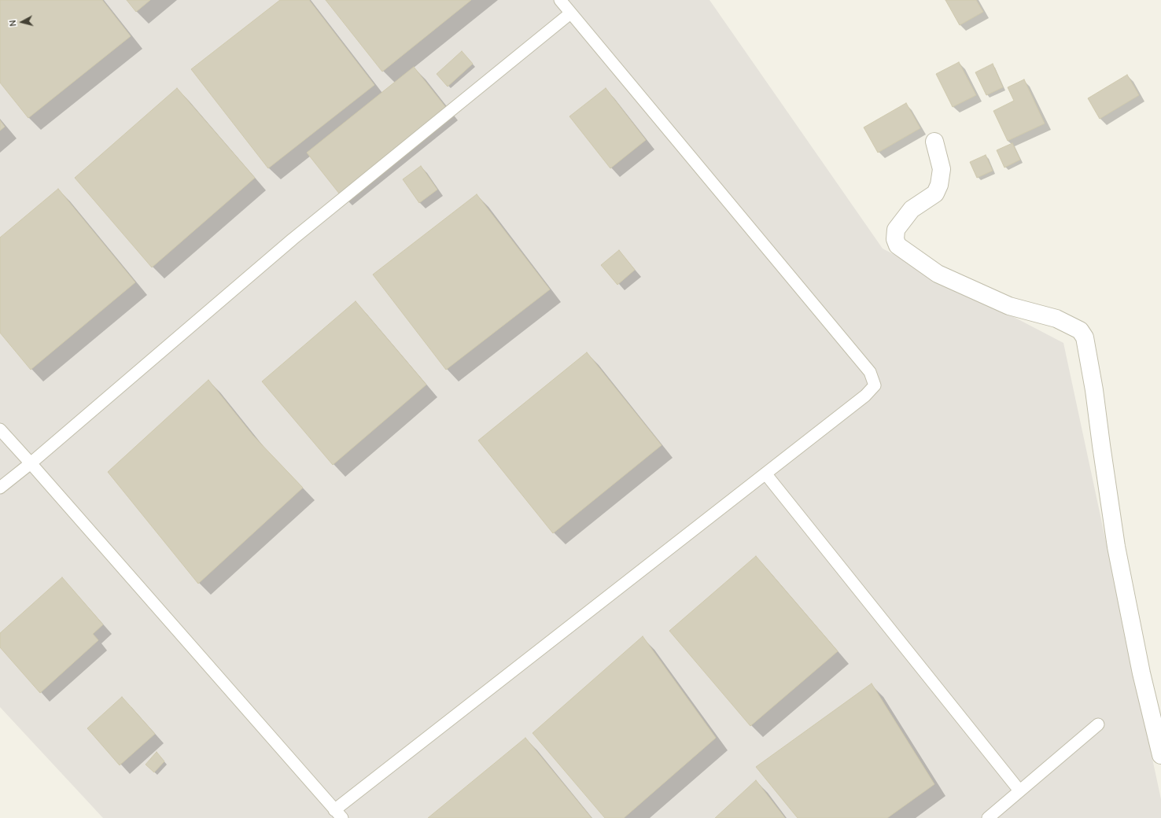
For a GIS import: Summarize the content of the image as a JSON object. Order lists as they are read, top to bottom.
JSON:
{
  "north": "left"
}
